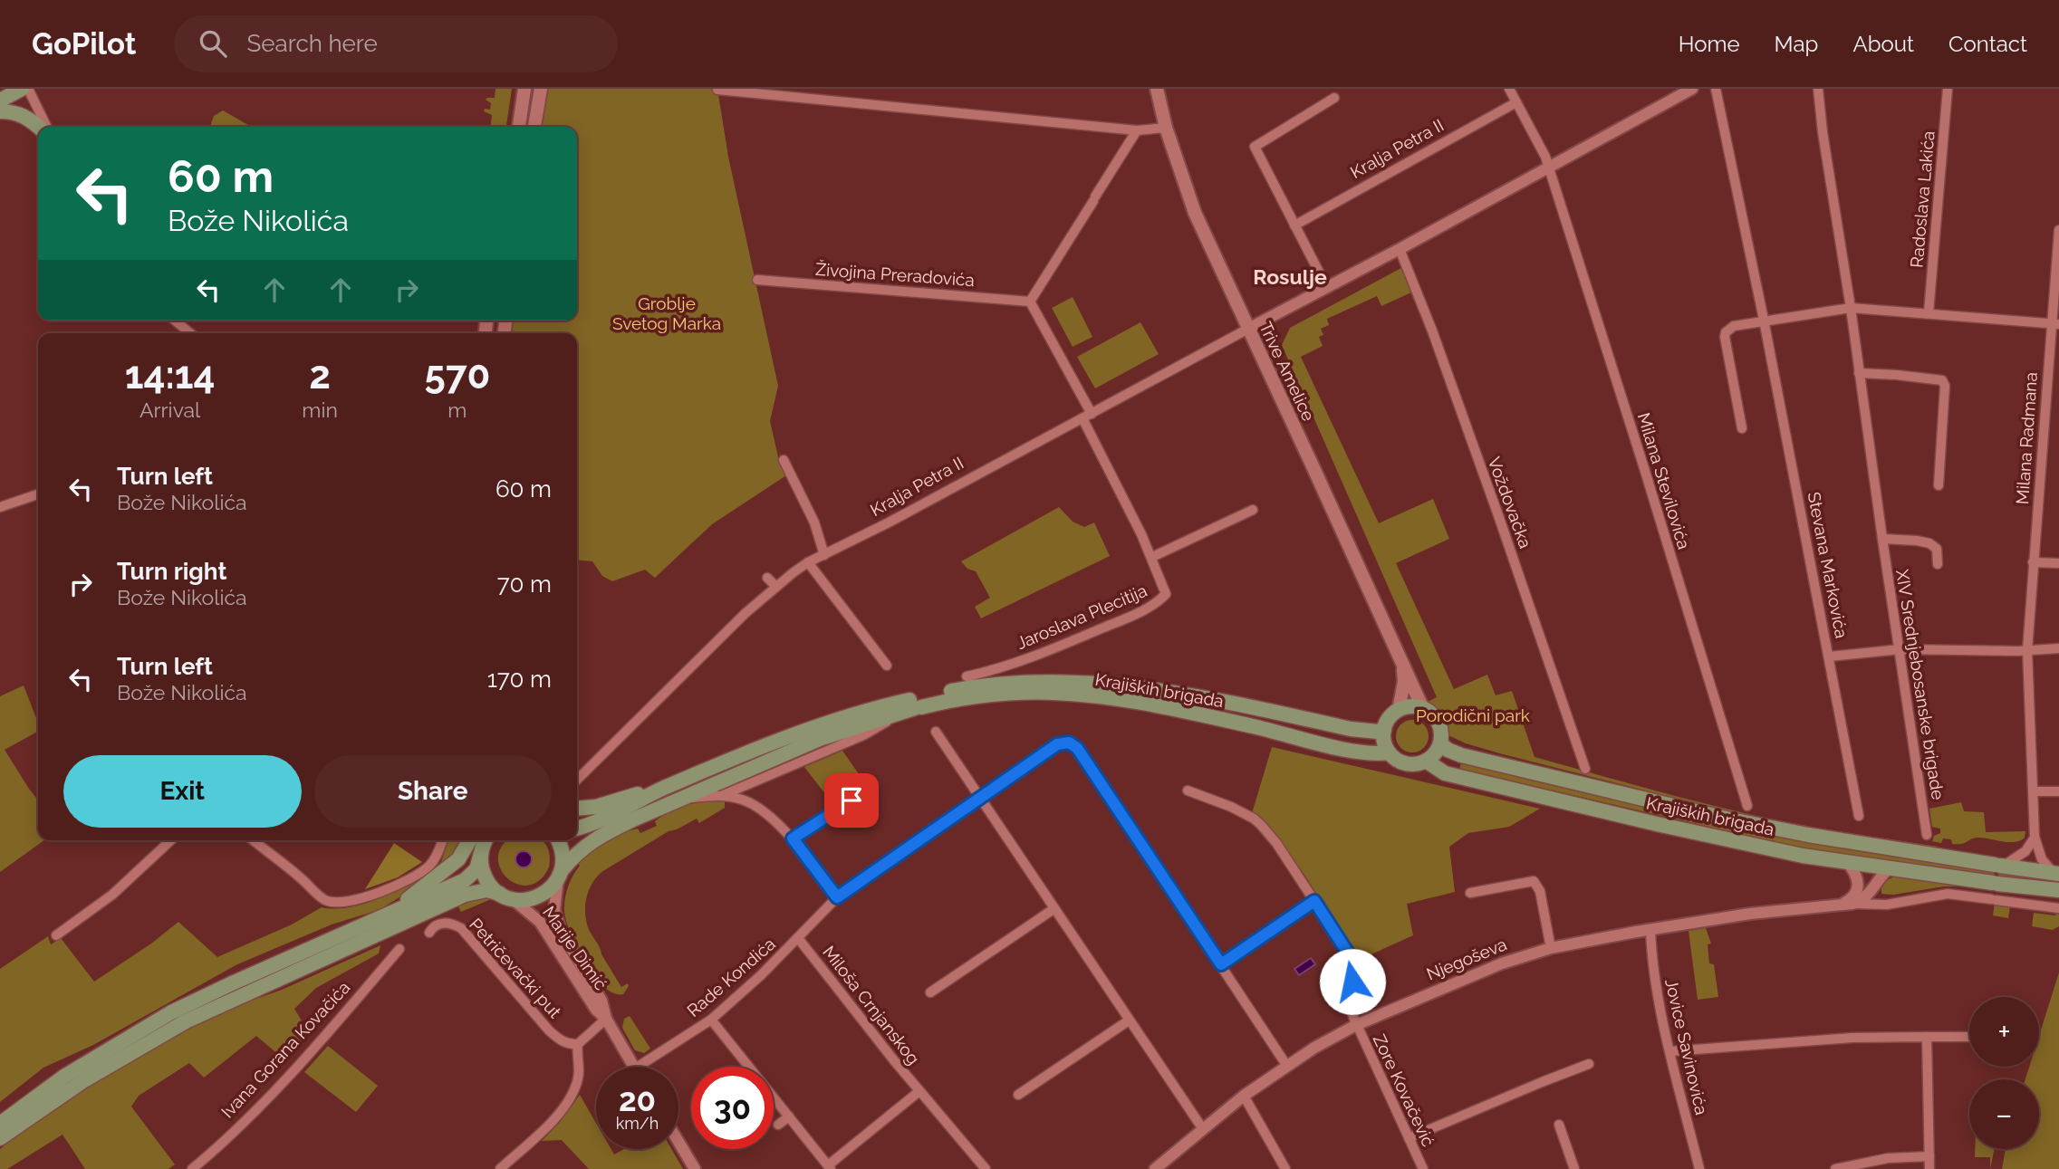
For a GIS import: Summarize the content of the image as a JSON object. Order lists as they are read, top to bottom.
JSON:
{
  "streets": {
    "main road": ["Trive Amelice", "Krajiških brigada"],
    "street": [
      "Kralja Petra II",
      "Radoslava Lakića",
      "Živojina Preradovića",
      "Milana Radmana",
      "Milana Stevilovića",
      "Voždovačka",
      "Stevana Markovića",
      "Jaroslava Plecitija",
      "XIV Srednjebosanske brigade",
      "Marije Dimić",
      "Njegoševa",
      "Petričevački put",
      "Rade Kondića",
      "Miloša Crnjanskog",
      "Jovice Savinovića",
      "Ivana Gorana Kovačića",
      "Zore Kovačević"
    ]
  },
  "crossings": [
    ["Kralja Petra II", "Trive Amelice"],
    ["Kralja Petra II", "Milana Stevilovića"],
    ["Kralja Petra II", "Voždovačka"],
    ["Kralja Petra II", "Jaroslava Plecitija"],
    ["Trive Amelice", "Krajiških brigada"],
    ["Milana Radmana", "Krajiških brigada"],
    ["Krajiških brigada", "Marije Dimić"],
    ["Njegoševa", "Jovice Savinovića"],
    ["Njegoševa", "Zore Kovačević"],
    ["Rade Kondića", "Miloša Crnjanskog"]
  ],
  "districts": ["Rosulje"],
  "parks": ["Groblje Svetog Marka", "Porodični park"],
  "page": {
    "header": "GoPilot",
    "search": "Search here",
    "nav": [
      "Home",
      "Map",
      "About",
      "Contact"
    ],
    "turn": ["60 m", "Bože Nikolića"],
    "eta": [
      "14:14",
      "Arrival",
      "2",
      "min",
      "570",
      "m"
    ],
    "list": [
      {
        "name": "Turn left",
        "note": "Bože Nikolića",
        "value": "60 m"
      },
      {
        "name": "Turn right",
        "note": "Bože Nikolića",
        "value": "70 m"
      },
      {
        "name": "Turn left",
        "note": "Bože Nikolića",
        "value": "170 m"
      }
    ],
    "buttons": ["Exit", "Share"],
    "map_buttons": ["+", "−"],
    "speed": "20 km/h",
    "limit": "30"
  }
}
